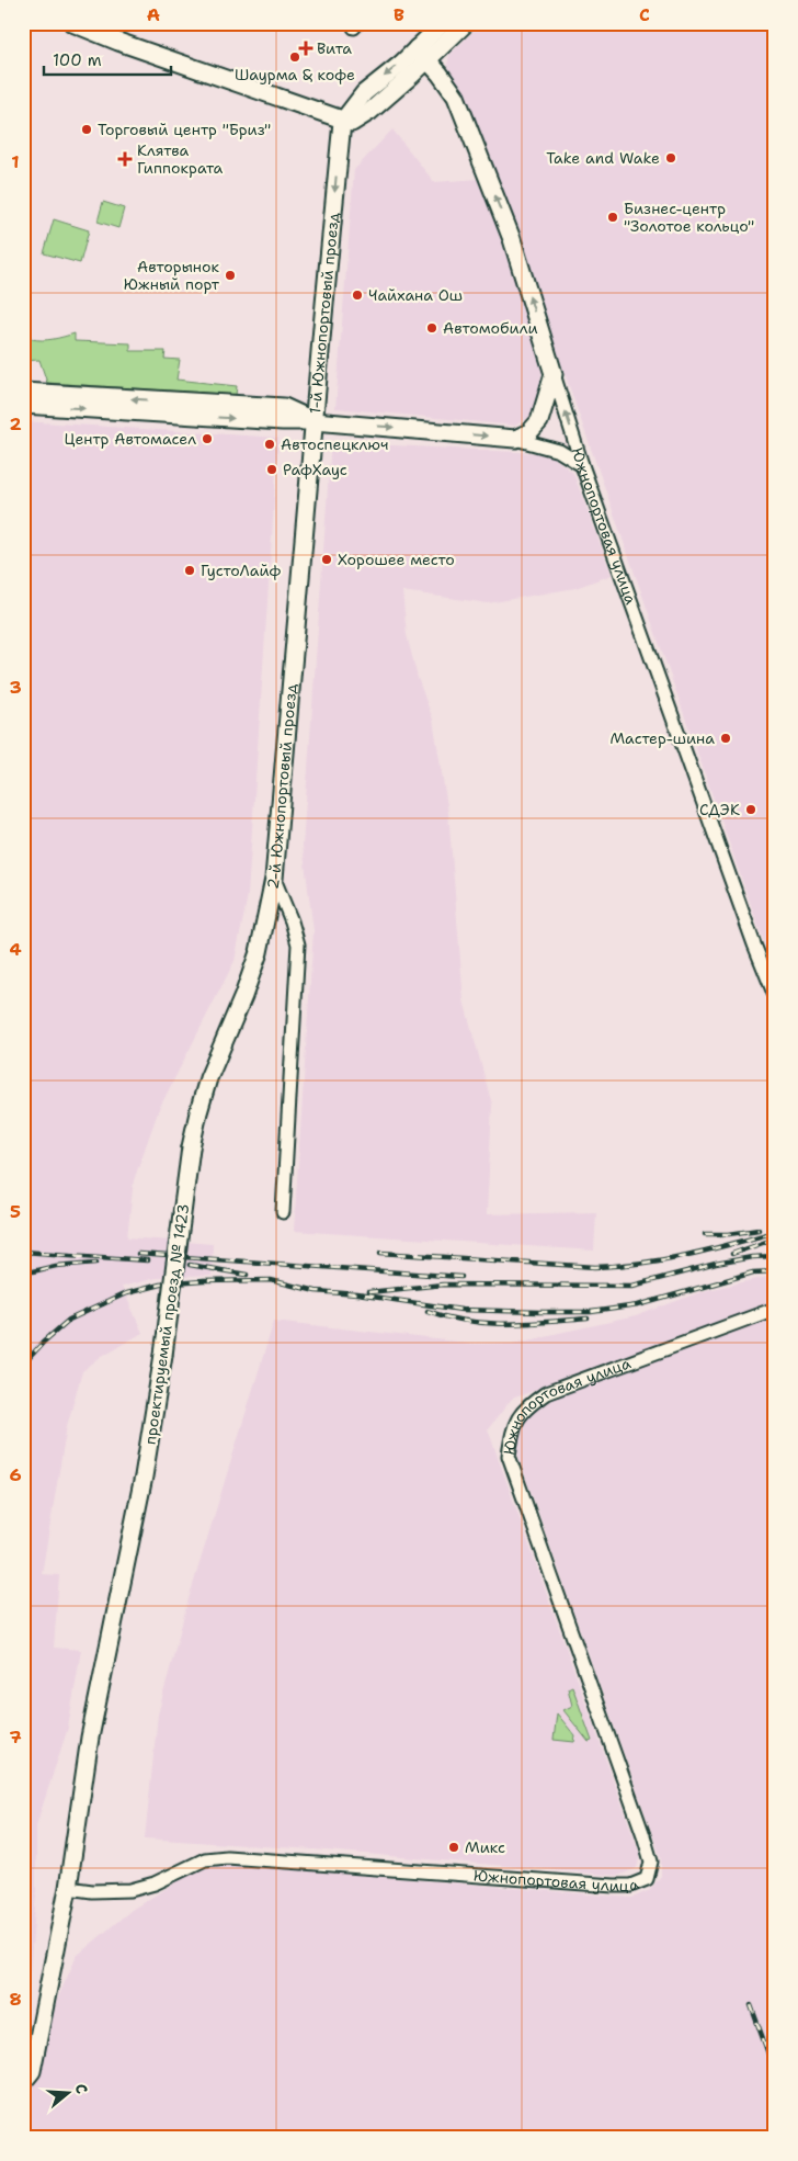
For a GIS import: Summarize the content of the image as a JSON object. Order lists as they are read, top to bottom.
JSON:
{
  "streets": {
    "main road": [
      "1-й Южнопортовый проезд",
      "Южнопортовая улица",
      "2-й Южнопортовый проезд",
      "проектируемый проезд № 1423"
    ]
  },
  "crossings": [
    ["1-й Южнопортовый проезд", "2-й Южнопортовый проезд"],
    ["Южнопортовая улица", "проектируемый проезд № 1423"],
    ["2-й Южнопортовый проезд", "проектируемый проезд № 1423"]
  ],
  "places": {
    "health": ["Вита", "Клятва Гиппократа"],
    "other": [
      "Шаурма & кофе",
      "Торговый центр \"Бриз\"",
      "Take and Wake",
      "Бизнес-центр \"Золотое кольцо\"",
      "Авторынок Южный порт",
      "Чайхана Ош",
      "Автомобили",
      "Центр Автомасел",
      "Автоспецключ",
      "РафХаус",
      "Хорошее место",
      "ГустоЛайф",
      "Мастер-шина",
      "СДЭК",
      "Микс"
    ]
  },
  "scale_bar": "100 m",
  "north": "right",
  "grid": {
    "columns": ["A", "B", "C"],
    "rows": [
      "1",
      "2",
      "3",
      "4",
      "5",
      "6",
      "7",
      "8"
    ]
  }
}
